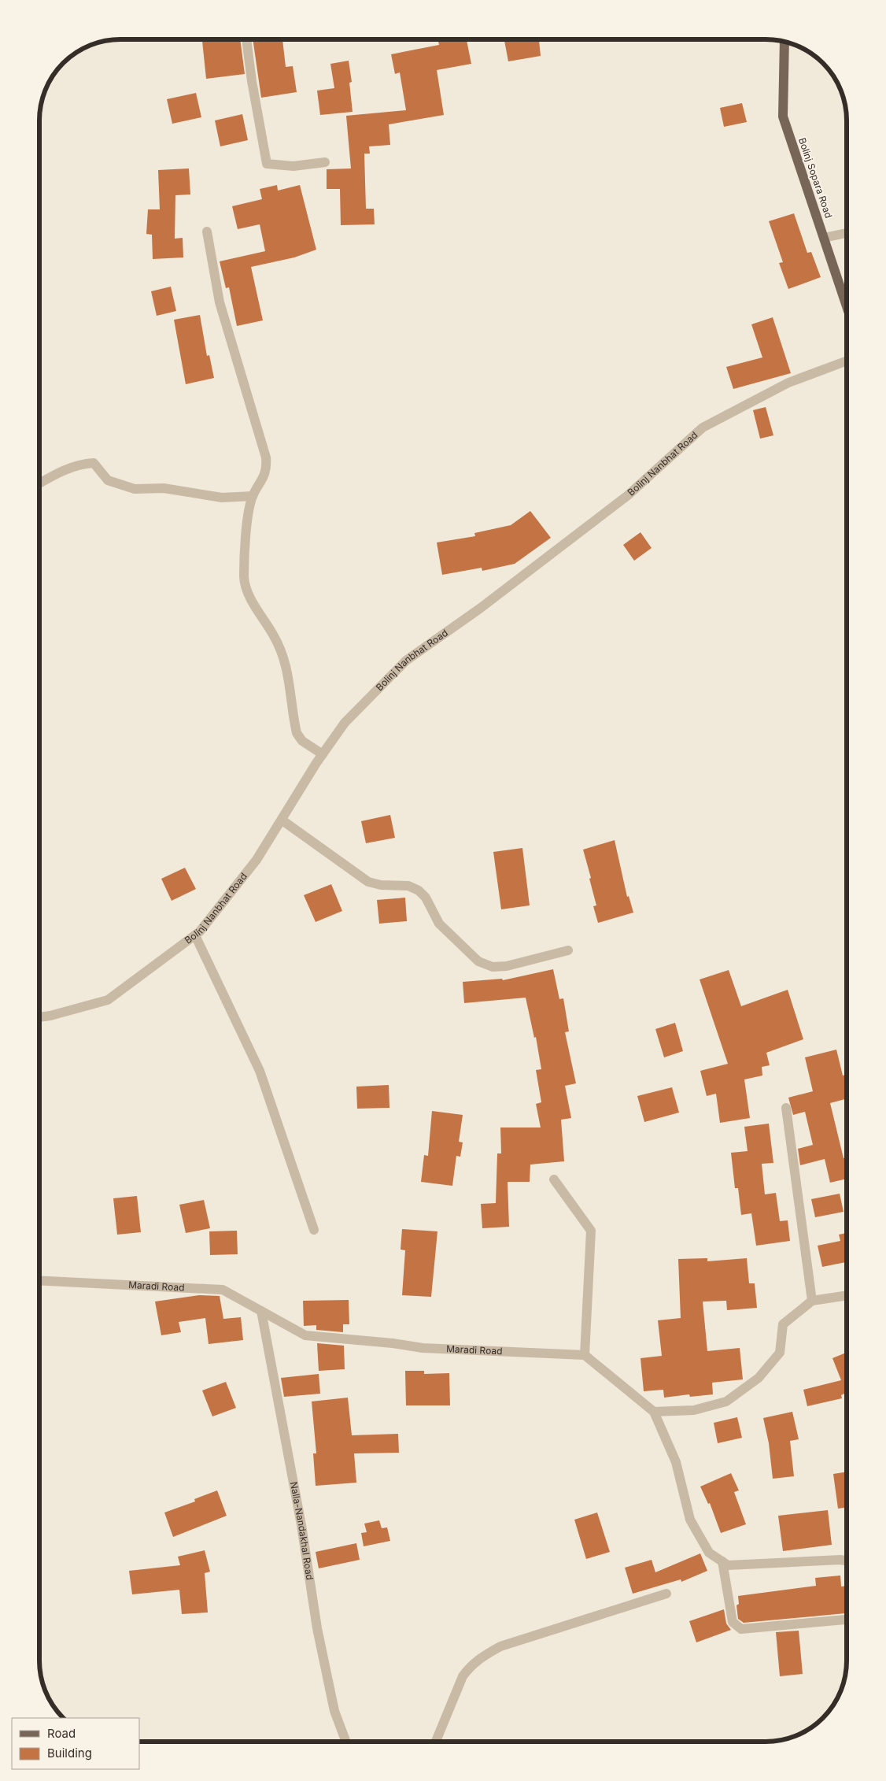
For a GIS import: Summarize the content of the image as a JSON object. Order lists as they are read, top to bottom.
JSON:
{
  "streets": {
    "main road": ["Bolinj Sopara Road"],
    "street": ["Bolinj Nanbhat Road", "Maradi Road", "Nalla-Nandakhal Road"]
  },
  "crossings": [
    ["Maradi Road", "Nalla-Nandakhal Road"]
  ],
  "legend": ["Road", "Building"]
}
